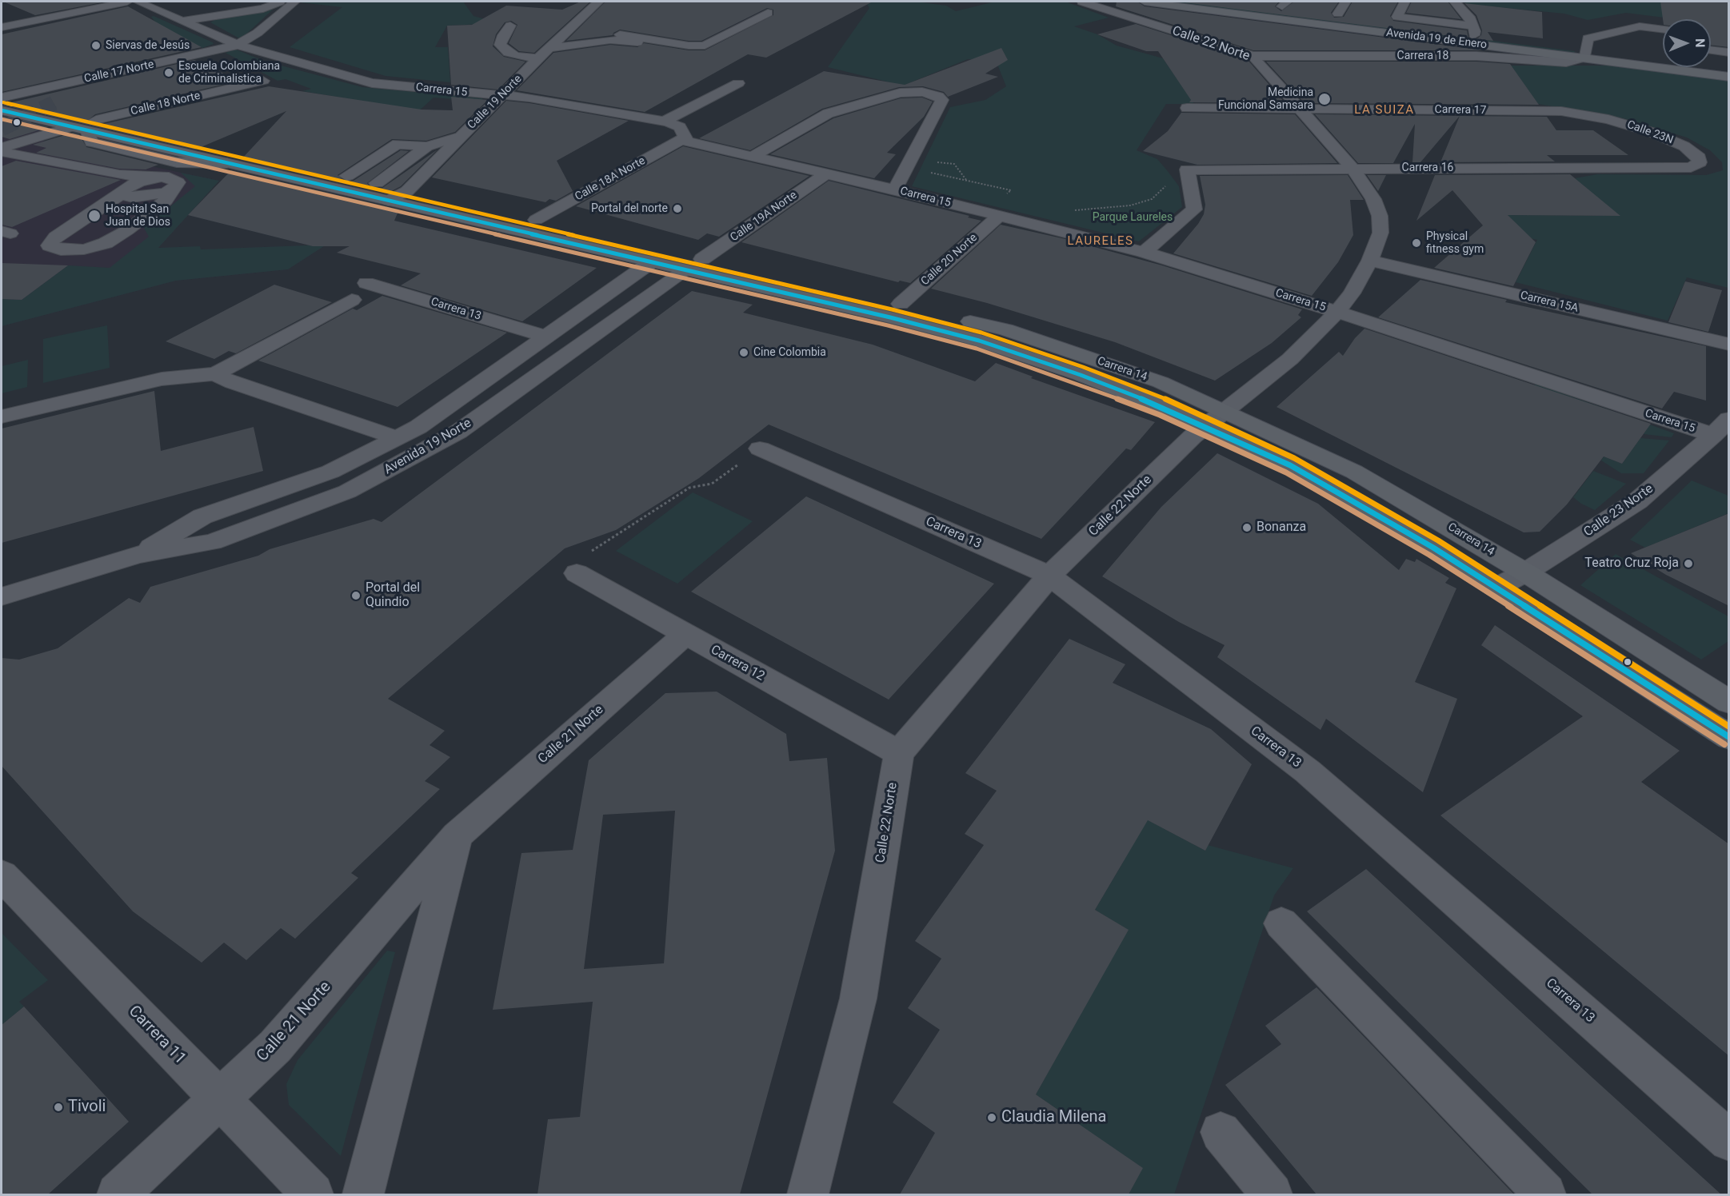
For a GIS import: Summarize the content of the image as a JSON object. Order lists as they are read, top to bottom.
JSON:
{
  "streets": {
    "main road": ["Avenida 19 de Enero", "Carrera 14"],
    "street": [
      "Calle 22 Norte",
      "Carrera 18",
      "Calle 17 Norte",
      "Carrera 15",
      "Calle 19 Norte",
      "Calle 18 Norte",
      "Carrera 17",
      "Calle 23N",
      "Carrera 16",
      "Calle 18A Norte",
      "Calle 19A Norte",
      "Calle 20 Norte",
      "Carrera 15A",
      "Carrera 13",
      "Avenida 19 Norte",
      "Calle 23 Norte",
      "Carrera 12",
      "Calle 21 Norte",
      "Carrera 11"
    ]
  },
  "crossings": [
    ["Avenida 19 de Enero", "Carrera 18"],
    ["Calle 22 Norte", "Carrera 18"],
    ["Calle 22 Norte", "Carrera 15"],
    ["Calle 22 Norte", "Carrera 17"],
    ["Calle 22 Norte", "Carrera 16"],
    ["Calle 22 Norte", "Carrera 15A"],
    ["Calle 22 Norte", "Carrera 13"],
    ["Calle 22 Norte", "Carrera 14"],
    ["Calle 22 Norte", "Carrera 12"],
    ["Calle 17 Norte", "Carrera 15"],
    ["Calle 17 Norte", "Carrera 14"],
    ["Carrera 15", "Calle 19 Norte"],
    ["Carrera 15", "Calle 18A Norte"],
    ["Carrera 15", "Calle 19A Norte"],
    ["Carrera 15", "Calle 20 Norte"],
    ["Carrera 15", "Calle 23 Norte"],
    ["Calle 19 Norte", "Carrera 14"],
    ["Calle 18 Norte", "Carrera 14"],
    ["Carrera 17", "Calle 23N"],
    ["Calle 23N", "Carrera 16"],
    ["Calle 18A Norte", "Carrera 14"],
    ["Calle 19A Norte", "Carrera 14"],
    ["Calle 19A Norte", "Avenida 19 Norte"],
    ["Calle 20 Norte", "Carrera 14"],
    ["Carrera 13", "Avenida 19 Norte"],
    ["Carrera 14", "Avenida 19 Norte"],
    ["Carrera 14", "Calle 23 Norte"],
    ["Carrera 12", "Calle 21 Norte"],
    ["Calle 21 Norte", "Carrera 11"]
  ],
  "districts": ["LA SUIZA", "LAURELES"],
  "parks": ["Parque Laureles"],
  "places": [
    "Siervas de Jesús",
    "Escuela Colombiana de Criminalistica",
    "Medicina Funcional Samsara",
    "Portal del norte",
    "Hospital San Juan de Dios",
    "Physical fitness gym",
    "Cine Colombia",
    "Bonanza",
    "Teatro Cruz Roja",
    "Portal del Quindio",
    "Tivoli",
    "Claudia Milena"
  ],
  "north": "right"
}
